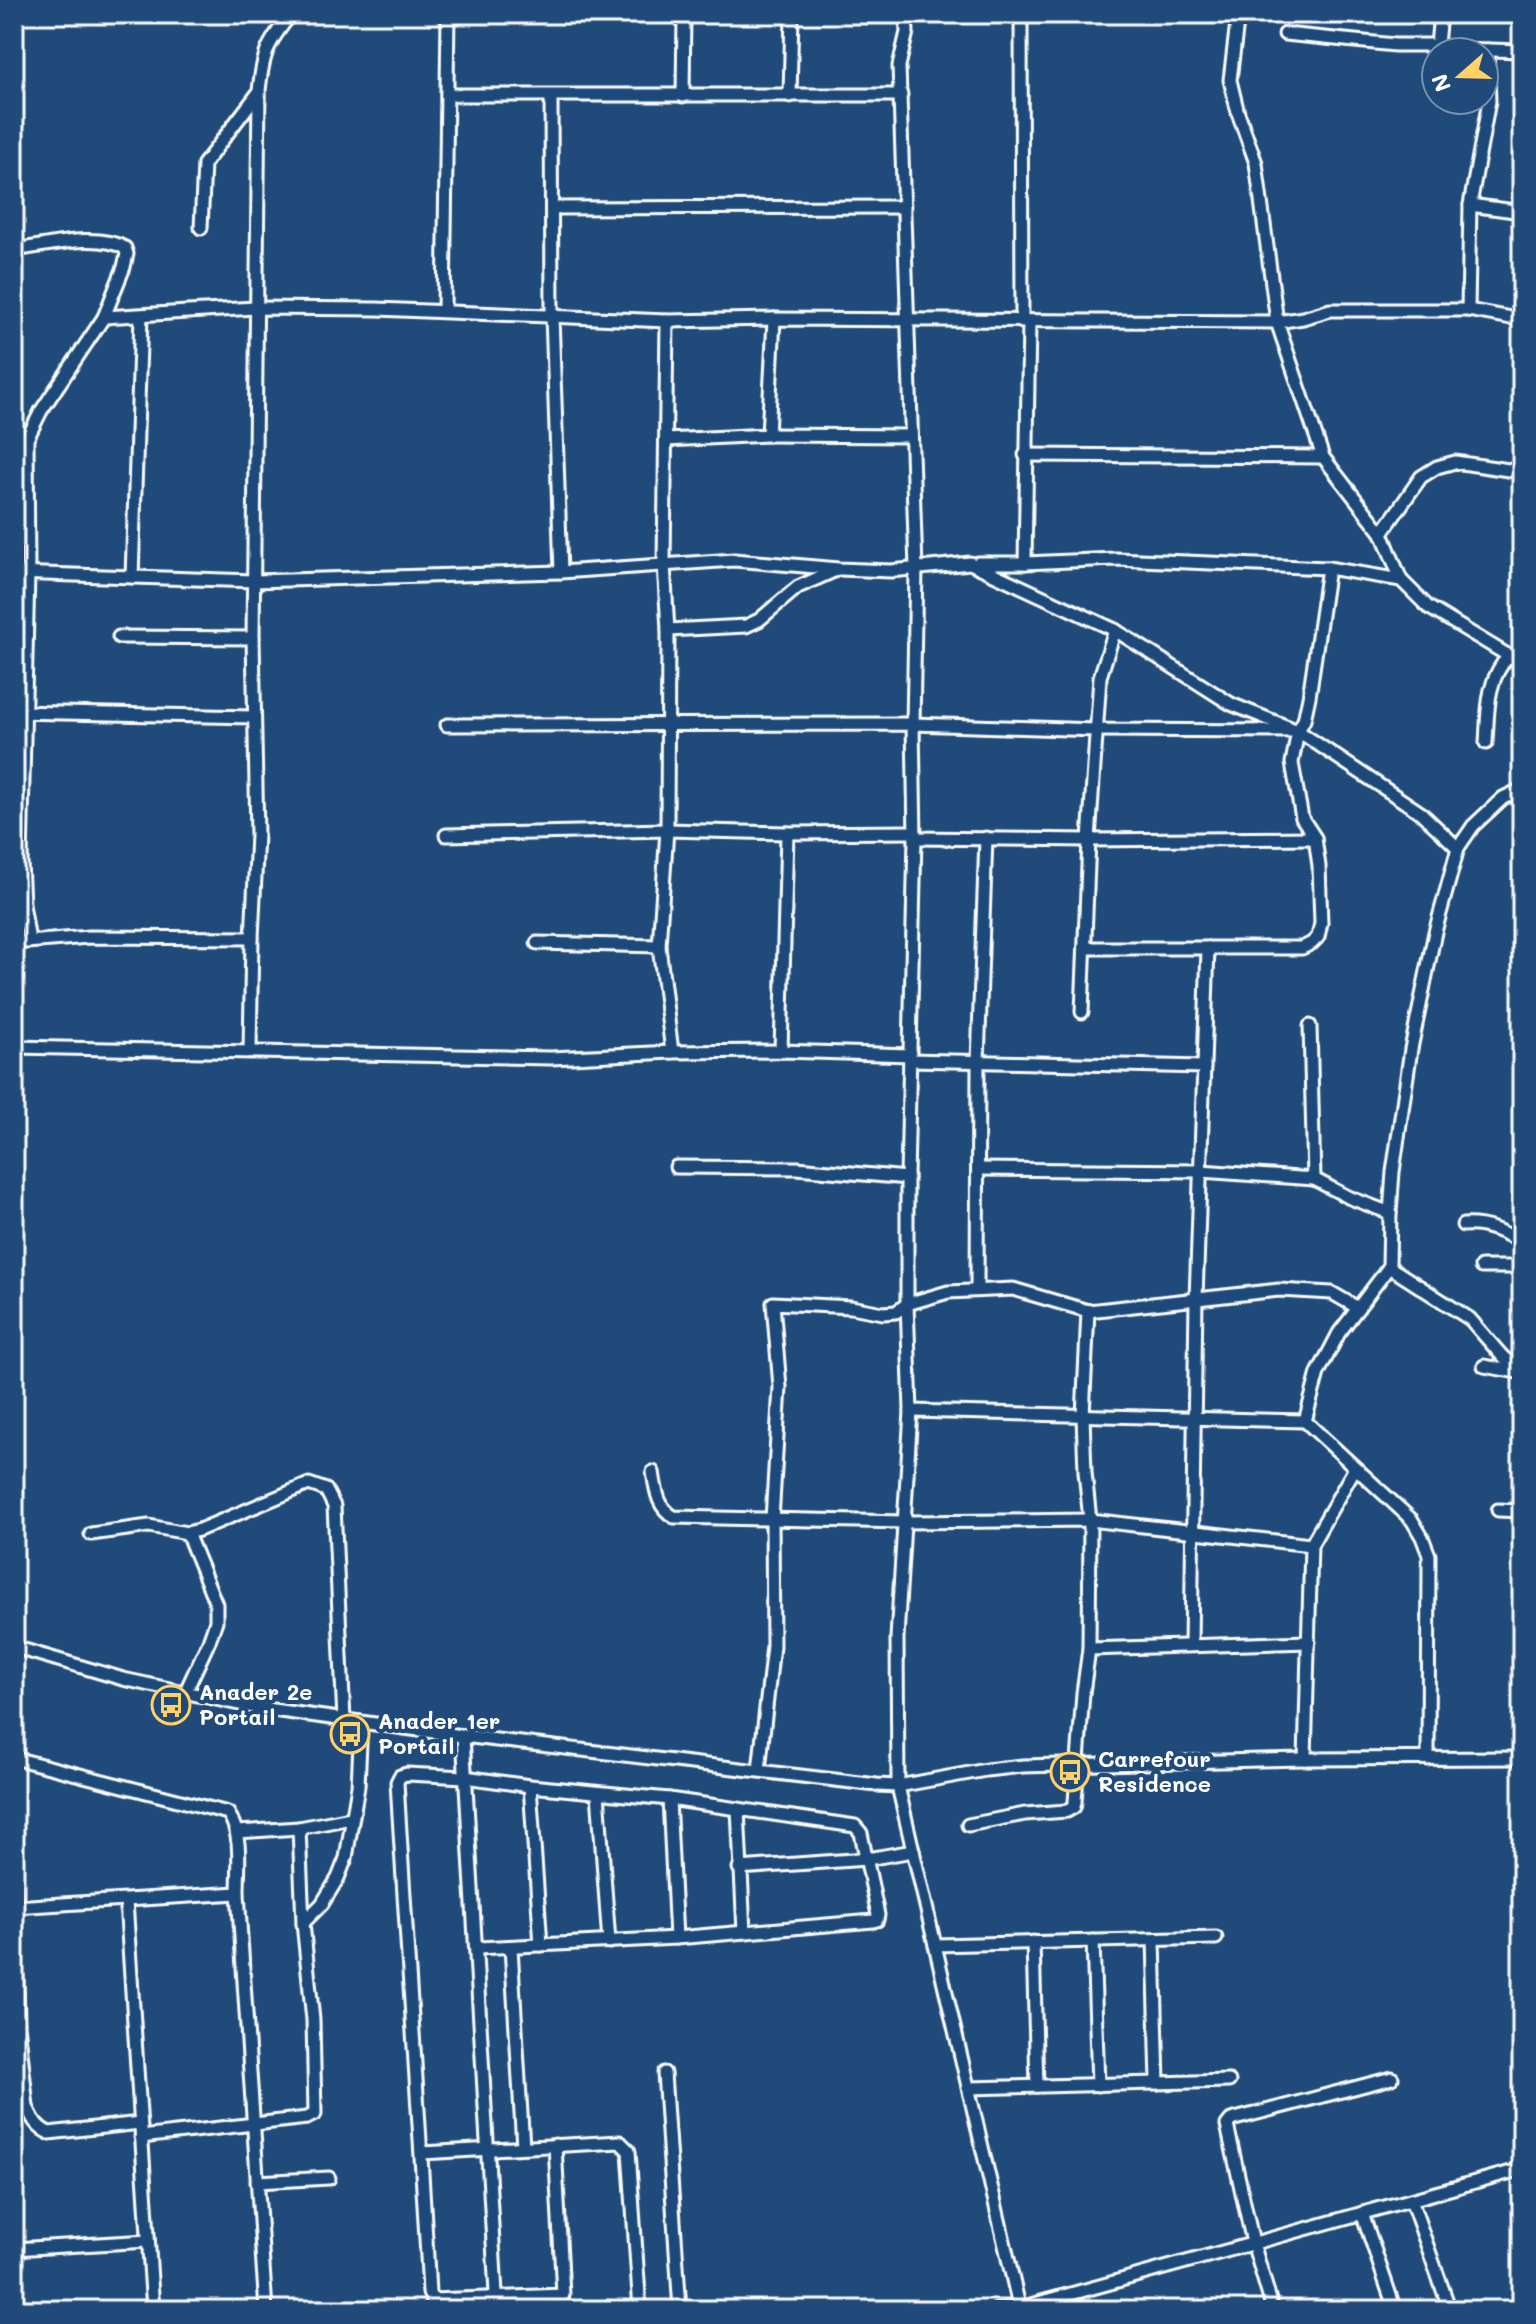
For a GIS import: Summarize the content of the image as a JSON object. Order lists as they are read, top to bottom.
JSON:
{
  "places": {
    "bus stop": ["Anader 2e Portail", "Anader 1er Portail", "Carrefour Residence"]
  },
  "north": "left"
}
